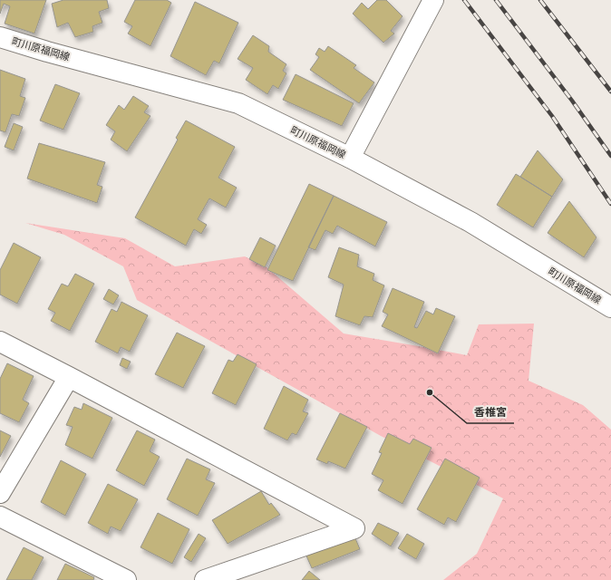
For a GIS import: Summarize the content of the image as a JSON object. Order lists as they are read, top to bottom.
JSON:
{
  "streets": {
    "street": ["町川原福岡線"]
  },
  "places": ["香椎宮"]
}
